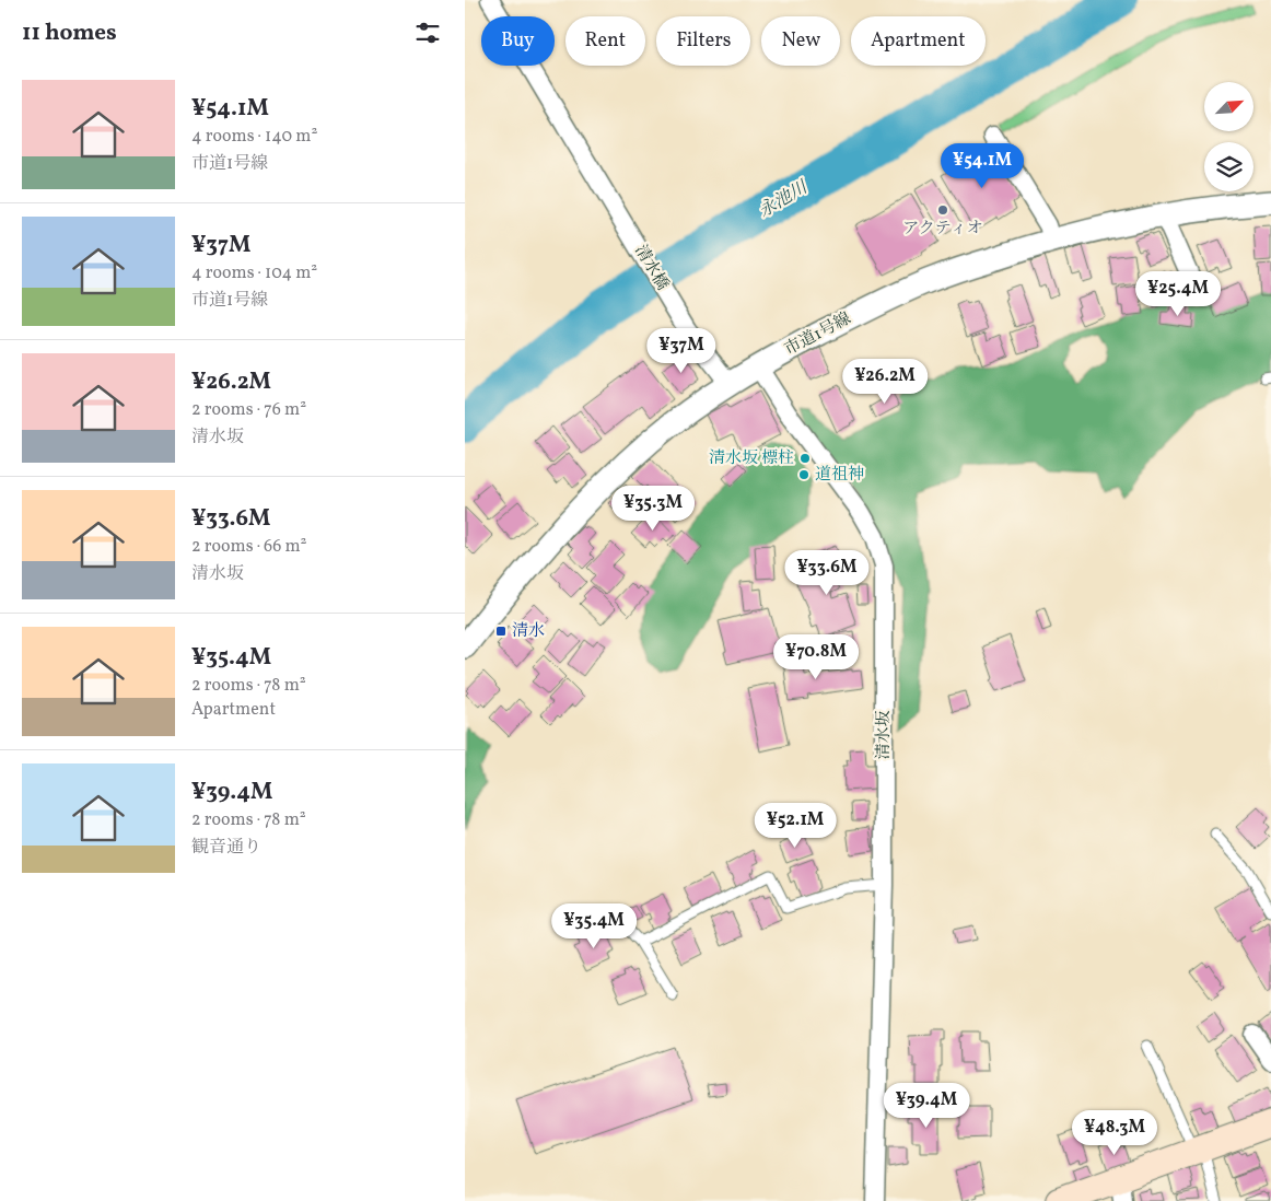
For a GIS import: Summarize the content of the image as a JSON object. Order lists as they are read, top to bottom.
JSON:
{
  "streets": {
    "street": ["清水橋", "市道1号線", "清水坂"]
  },
  "crossings": [
    ["清水橋", "市道1号線"],
    ["市道1号線", "清水坂"]
  ],
  "water": ["永池川"],
  "places": {
    "other": ["アクティオ", "清水坂 標柱", "道祖神"],
    "transit": ["清水"]
  },
  "north": "top right",
  "page": {
    "heading": "11 homes",
    "chip": [
      "Buy",
      "Rent",
      "Filters",
      "New",
      "Apartment"
    ],
    "list": [
      {
        "name": "¥54.1M",
        "note": "4 rooms · 140 m² · 市道1号線"
      },
      {
        "name": "¥37M",
        "note": "4 rooms · 104 m² · 市道1号線"
      },
      {
        "name": "¥26.2M",
        "note": "2 rooms · 76 m² · 清水坂"
      },
      {
        "name": "¥33.6M",
        "note": "2 rooms · 66 m² · 清水坂"
      },
      {
        "name": "¥35.4M",
        "note": "2 rooms · 78 m² · Apartment"
      },
      {
        "name": "¥39.4M",
        "note": "2 rooms · 78 m² · 観音通り"
      }
    ],
    "price": [
      "¥54.1M",
      "¥25.4M",
      "¥37M",
      "¥26.2M",
      "¥35.3M",
      "¥33.6M",
      "¥70.8M",
      "¥52.1M",
      "¥35.4M",
      "¥39.4M",
      "¥48.3M"
    ]
  }
}
